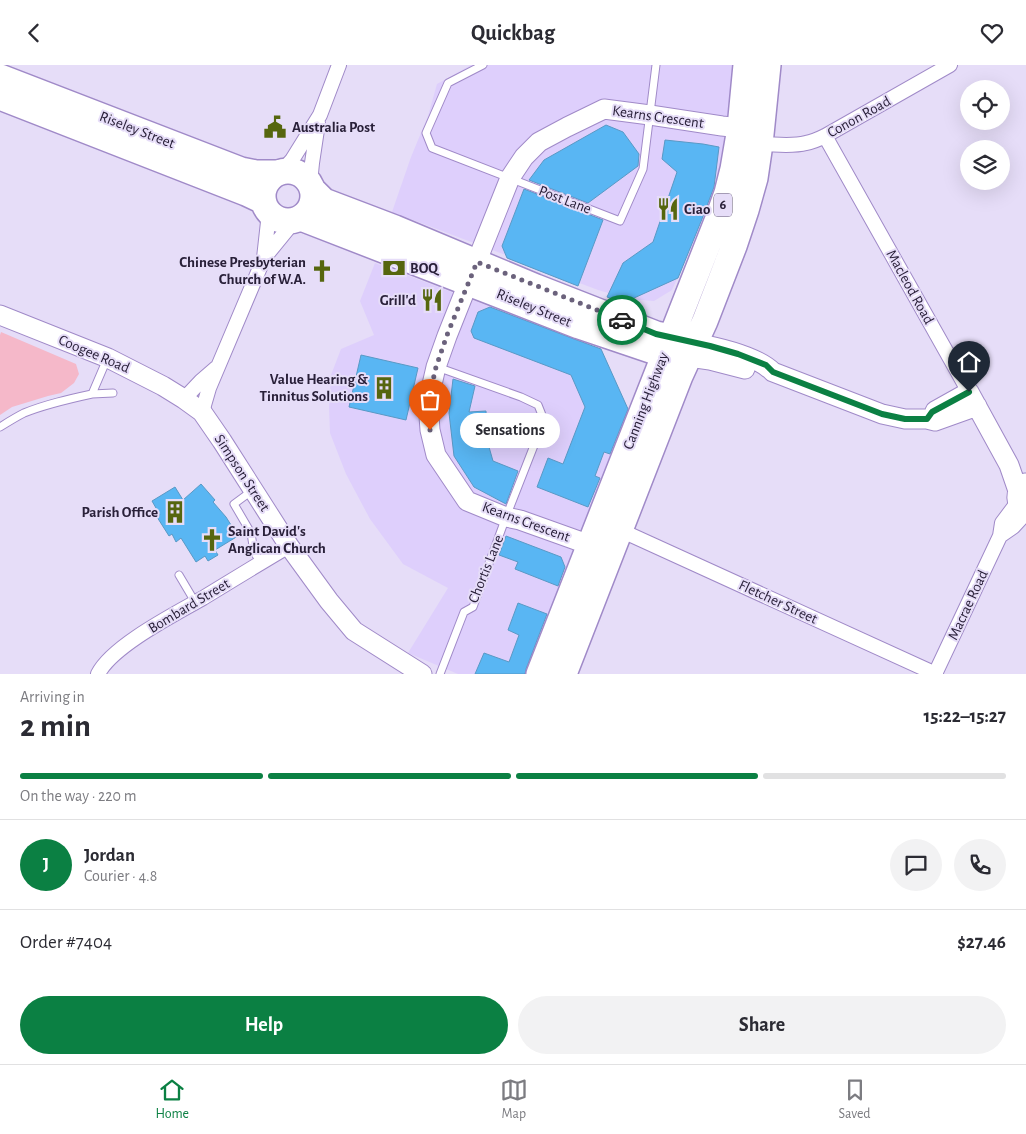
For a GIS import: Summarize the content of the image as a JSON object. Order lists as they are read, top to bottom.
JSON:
{
  "streets": {
    "highway": ["Riseley Street", "6", "Canning Highway"],
    "street": [
      "Kearns Crescent",
      "Conon Road",
      "Macleod Road",
      "Coogee Road",
      "Simpson Street",
      "Fletcher Street",
      "Macrae Road",
      "Bombard Street"
    ],
    "lane": ["Post Lane", "Chortis Lane"]
  },
  "crossings": [
    ["Kearns Crescent", "Riseley Street"],
    ["Kearns Crescent", "Post Lane"],
    ["Kearns Crescent", "Canning Highway"],
    ["Kearns Crescent", "Chortis Lane"],
    ["Conon Road", "Macleod Road"],
    ["Conon Road", "Canning Highway"],
    ["Riseley Street", "Macleod Road"],
    ["Riseley Street", "Canning Highway"],
    ["Macleod Road", "Macrae Road"],
    ["Coogee Road", "Simpson Street"],
    ["Canning Highway", "Fletcher Street"],
    ["Simpson Street", "Bombard Street"],
    ["Fletcher Street", "Macrae Road"]
  ],
  "places": {
    "public building": ["Australia Post"],
    "restaurant": ["Ciao", "Grill'd"],
    "bank": ["BOQ"],
    "church": ["Chinese Presbyterian Church of W.A.", "Saint David's Anglican Church"],
    "building": ["Value Hearing & Tinnitus Solutions", "Parish Office"],
    "other": ["Sensations"]
  },
  "page": {
    "header": "Quickbag",
    "bubble": "Sensations",
    "heading": ["2 min", "Arriving in", "15:22–15:27"],
    "panel": [
      "Jordan",
      "Courier · 4.8",
      "Order #7404",
      "$27.46"
    ],
    "bar": "On the way · 220 m",
    "round": "J",
    "buttons": ["Help", "Share"],
    "tabs": ["Home", "Map", "Saved"]
  }
}
